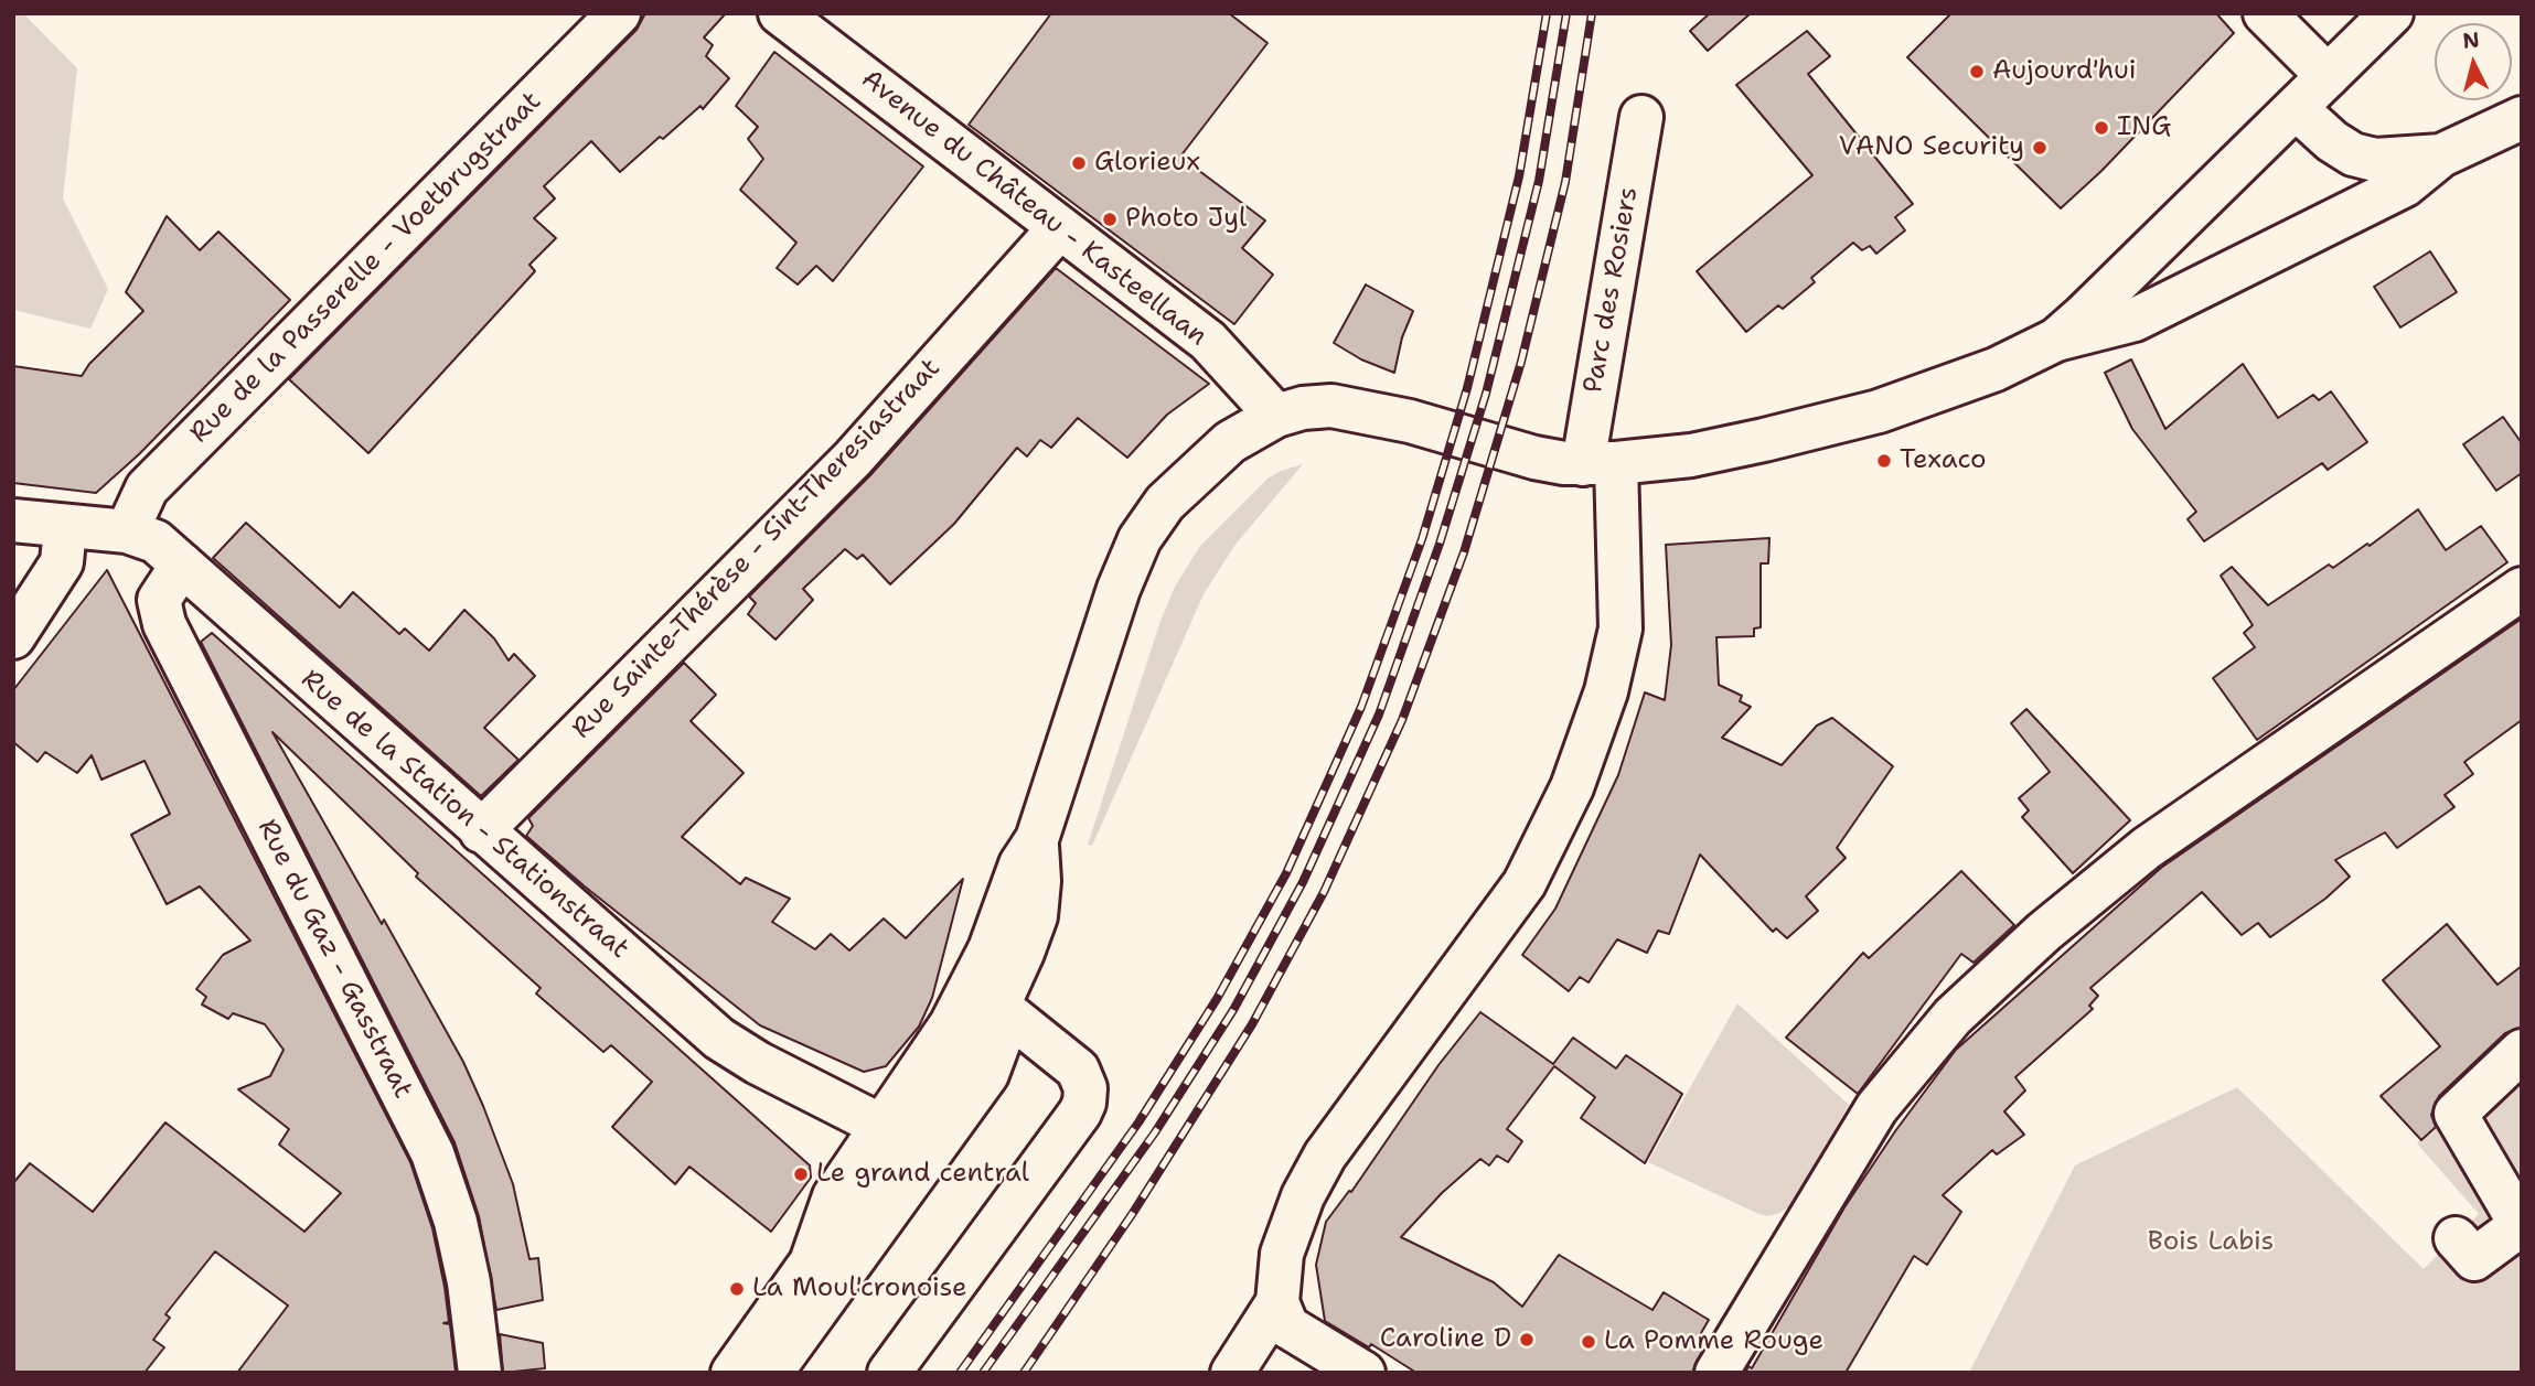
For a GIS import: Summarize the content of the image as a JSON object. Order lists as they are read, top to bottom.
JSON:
{
  "streets": {
    "street": [
      "Avenue du Château - Kasteellaan",
      "Rue de la Passerelle - Voetbrugstraat",
      "Parc des Rosiers",
      "Rue Sainte-Thérèse - Sint-Theresiastraat",
      "Rue de la Station - Stationstraat",
      "Rue du Gaz - Gasstraat"
    ]
  },
  "crossings": [
    ["Avenue du Château - Kasteellaan", "Rue Sainte-Thérèse - Sint-Theresiastraat"],
    ["Rue de la Passerelle - Voetbrugstraat", "Rue de la Station - Stationstraat"],
    ["Rue Sainte-Thérèse - Sint-Theresiastraat", "Rue de la Station - Stationstraat"],
    ["Rue de la Station - Stationstraat", "Rue du Gaz - Gasstraat"]
  ],
  "parks": ["Bois Labis"],
  "places": [
    "Aujourd'hui",
    "ING",
    "VANO Security",
    "Glorieux",
    "Photo Jyl",
    "Texaco",
    "Le grand central",
    "La Moul'cronoise",
    "Caroline D",
    "La Pomme Rouge"
  ],
  "north": "top"
}
